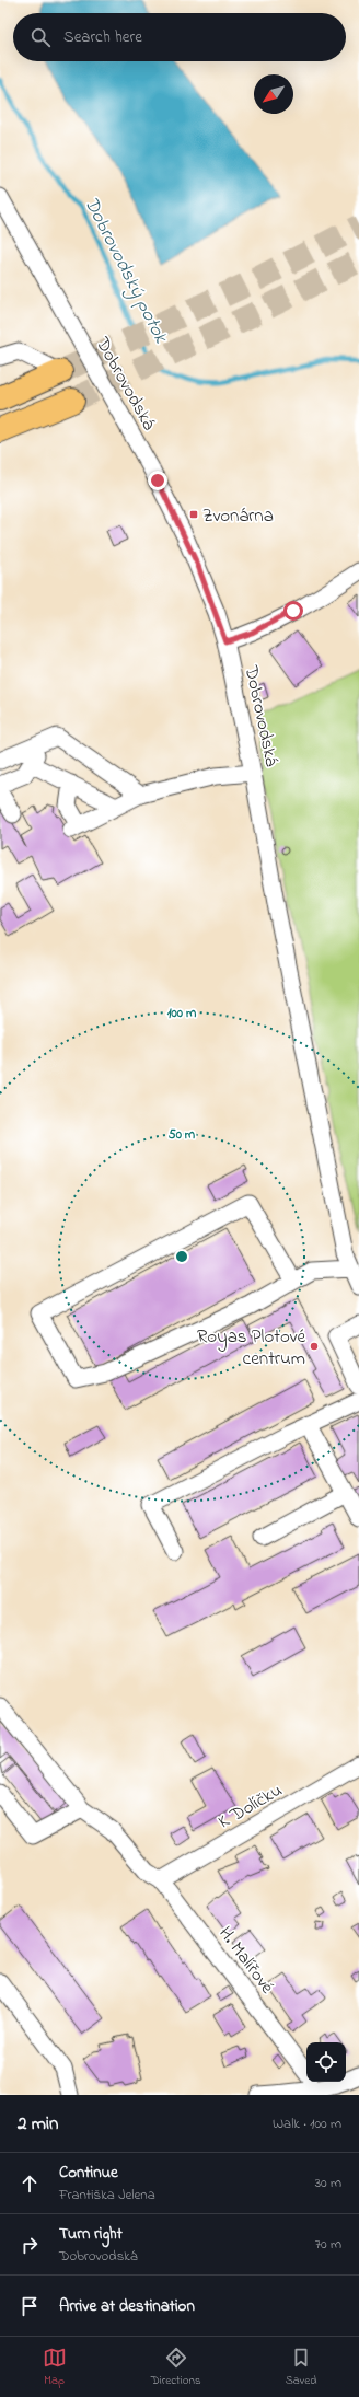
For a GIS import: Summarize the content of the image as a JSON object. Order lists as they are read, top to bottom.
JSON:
{
  "streets": {
    "street": ["Dobrovodská", "K Dolíčku", "H. Malířové"]
  },
  "crossings": [
    ["K Dolíčku", "H. Malířové"]
  ],
  "water": ["Dobrovodský potok"],
  "places": {
    "transit": ["Zvonárna"],
    "other": ["Royas Plotové centrum"]
  },
  "north": "bottom left",
  "page": {
    "search": "Search here",
    "heading": ["2 min", "Walk · 100 m"],
    "list": [
      ["Continue", "Františka Jelena", "30 m"],
      ["Turn right", "Dobrovodská", "70 m"],
      "Arrive at destination"
    ],
    "nav": ["Map", "Directions", "Saved"]
  },
  "rings": ["100 m", "50 m"]
}
